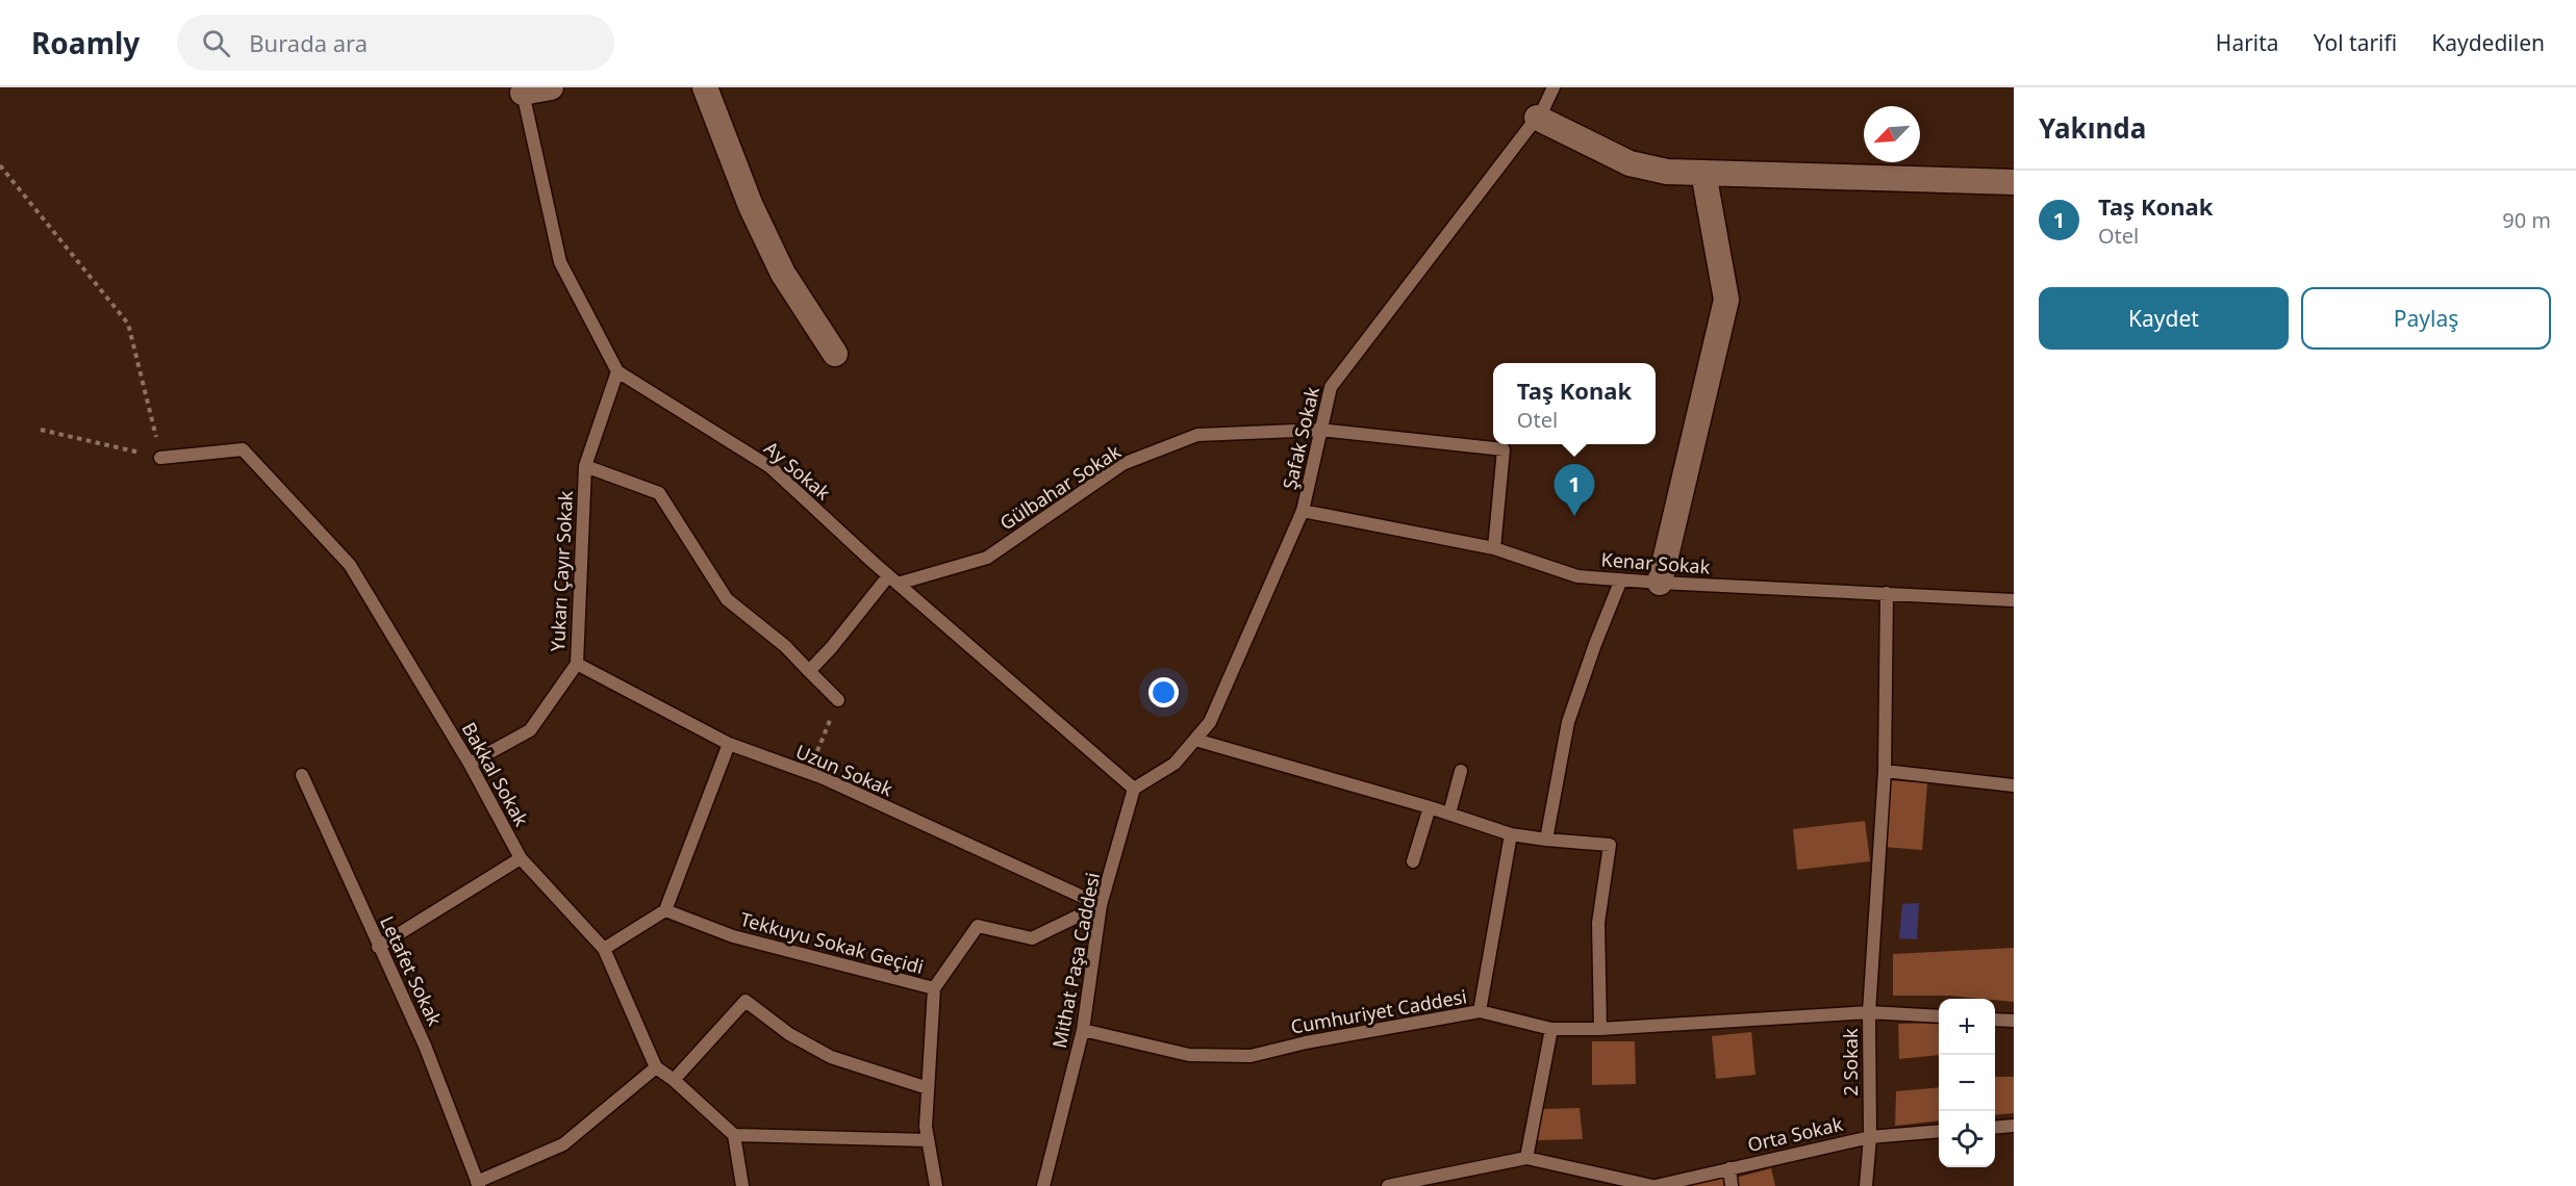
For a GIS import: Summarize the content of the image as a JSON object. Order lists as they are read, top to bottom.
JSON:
{
  "streets": {
    "lane": [
      "Şafak Sokak",
      "Ay Sokak",
      "Gülbahar Sokak",
      "Kenar Sokak",
      "Yukarı Çayır Sokak",
      "Uzun Sokak",
      "Bakkal Sokak",
      "Tekkuyu Sokak Geçidi",
      "Mithat Paşa Caddesi",
      "Letafet Sokak",
      "Cumhuriyet Caddesi",
      "2 Sokak",
      "Orta Sokak"
    ]
  },
  "crossings": [
    ["Şafak Sokak", "Ay Sokak"],
    ["Şafak Sokak", "Gülbahar Sokak"],
    ["Şafak Sokak", "Kenar Sokak"],
    ["Şafak Sokak", "Mithat Paşa Caddesi"],
    ["Ay Sokak", "Gülbahar Sokak"],
    ["Ay Sokak", "Yukarı Çayır Sokak"],
    ["Ay Sokak", "Mithat Paşa Caddesi"],
    ["Gülbahar Sokak", "Kenar Sokak"],
    ["Kenar Sokak", "2 Sokak"],
    ["Yukarı Çayır Sokak", "Uzun Sokak"],
    ["Yukarı Çayır Sokak", "Bakkal Sokak"],
    ["Uzun Sokak", "Tekkuyu Sokak Geçidi"],
    ["Uzun Sokak", "Mithat Paşa Caddesi"],
    ["Tekkuyu Sokak Geçidi", "Mithat Paşa Caddesi"],
    ["Mithat Paşa Caddesi", "Cumhuriyet Caddesi"],
    ["Cumhuriyet Caddesi", "2 Sokak"],
    ["2 Sokak", "Orta Sokak"]
  ],
  "north": "bottom left",
  "page": {
    "header": "Roamly",
    "search": "Burada ara",
    "nav": ["Harita", "Yol tarifi", "Kaydedilen"],
    "heading": "Yakında",
    "list": [
      {
        "mark": "1",
        "name": "Taş Konak",
        "note": "Otel",
        "value": "90 m"
      }
    ],
    "buttons": ["Kaydet", "Paylaş"],
    "popup": ["Taş Konak", "Otel"],
    "pins": "1",
    "map_buttons": ["+", "−"]
  }
}
